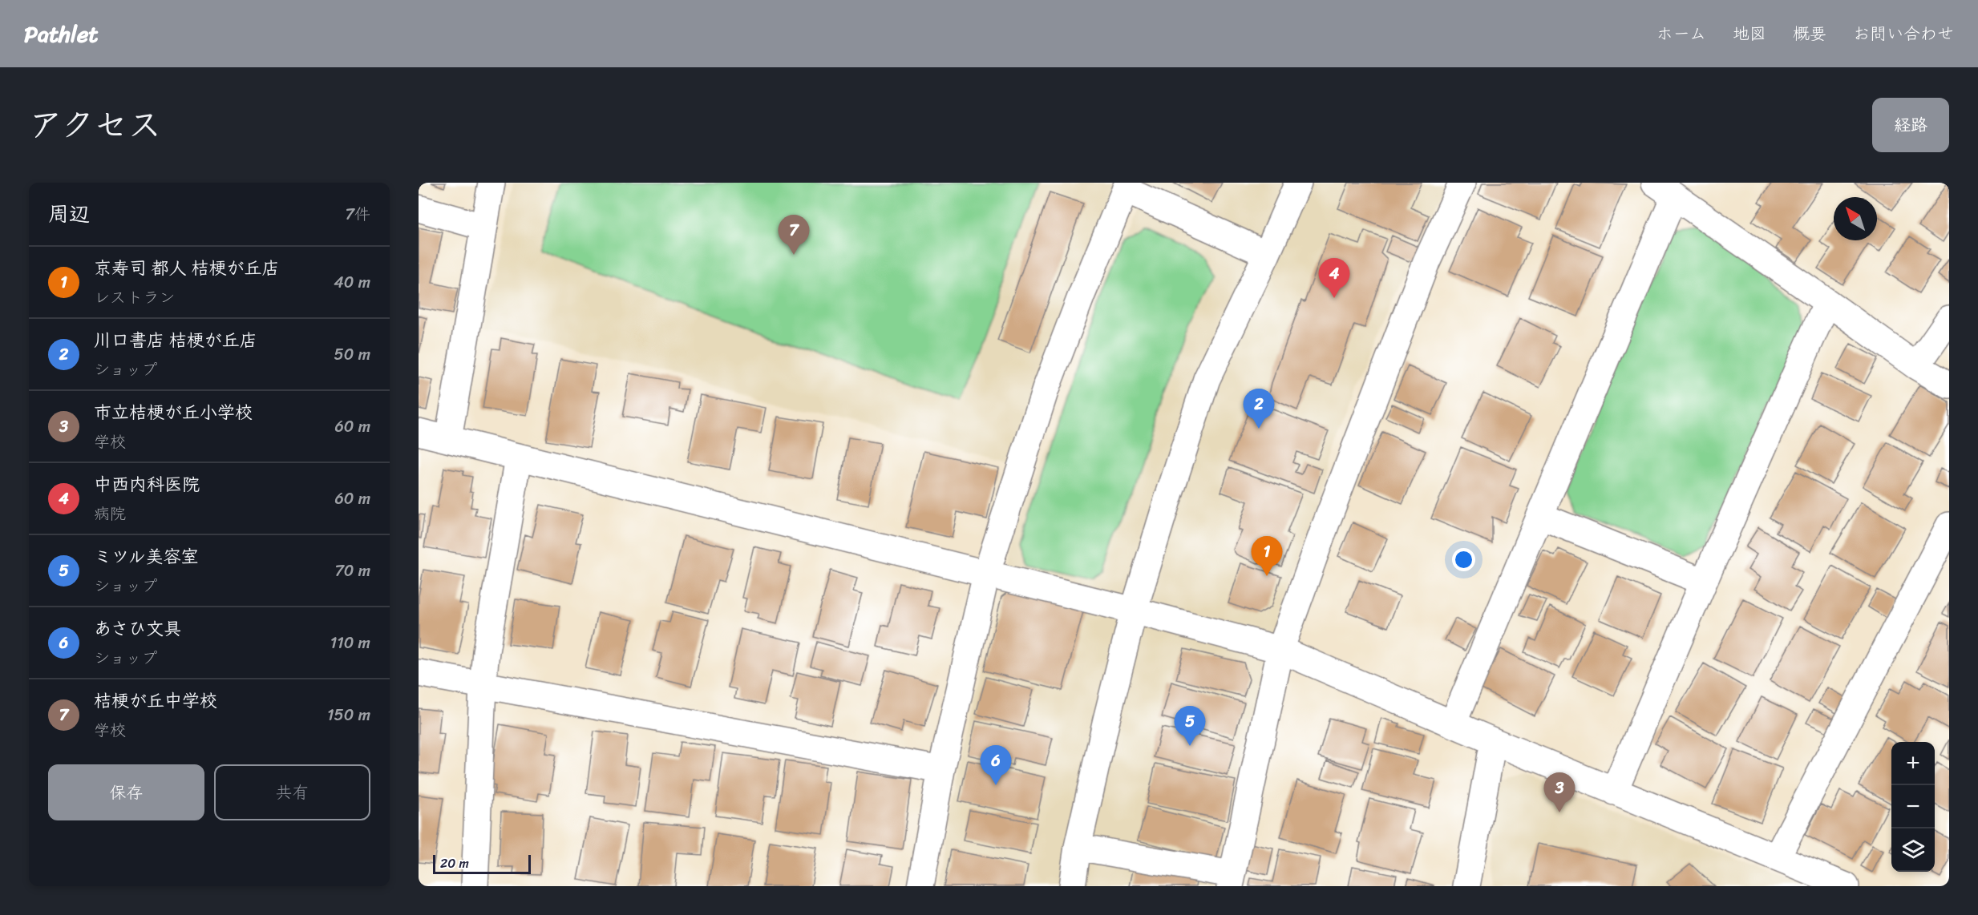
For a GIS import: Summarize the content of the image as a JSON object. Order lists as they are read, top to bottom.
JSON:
{
  "scale_bar": "20 m",
  "north": "top left",
  "page": {
    "header": "Pathlet",
    "nav": [
      "ホーム",
      "地図",
      "概要",
      "お問い合わせ"
    ],
    "title": "アクセス",
    "buttons": [
      "経路",
      ["保存", "共有"]
    ],
    "heading": ["周辺", "7件"],
    "pins": [
      "7",
      "4",
      "2",
      "1",
      "5",
      "6",
      "3"
    ],
    "list": [
      {
        "mark": "1",
        "name": "京寿司 都人 桔梗が丘店",
        "note": "レストラン",
        "value": "40 m"
      },
      {
        "mark": "2",
        "name": "川口書店 桔梗が丘店",
        "note": "ショップ",
        "value": "50 m"
      },
      {
        "mark": "3",
        "name": "市立桔梗が丘小学校",
        "note": "学校",
        "value": "60 m"
      },
      {
        "mark": "4",
        "name": "中西内科医院",
        "note": "病院",
        "value": "60 m"
      },
      {
        "mark": "5",
        "name": "ミツル美容室",
        "note": "ショップ",
        "value": "70 m"
      },
      {
        "mark": "6",
        "name": "あさひ文具",
        "note": "ショップ",
        "value": "110 m"
      },
      {
        "mark": "7",
        "name": "桔梗が丘中学校",
        "note": "学校",
        "value": "150 m"
      }
    ],
    "map_buttons": ["+", "−"],
    "scale": "20 m"
  }
}
